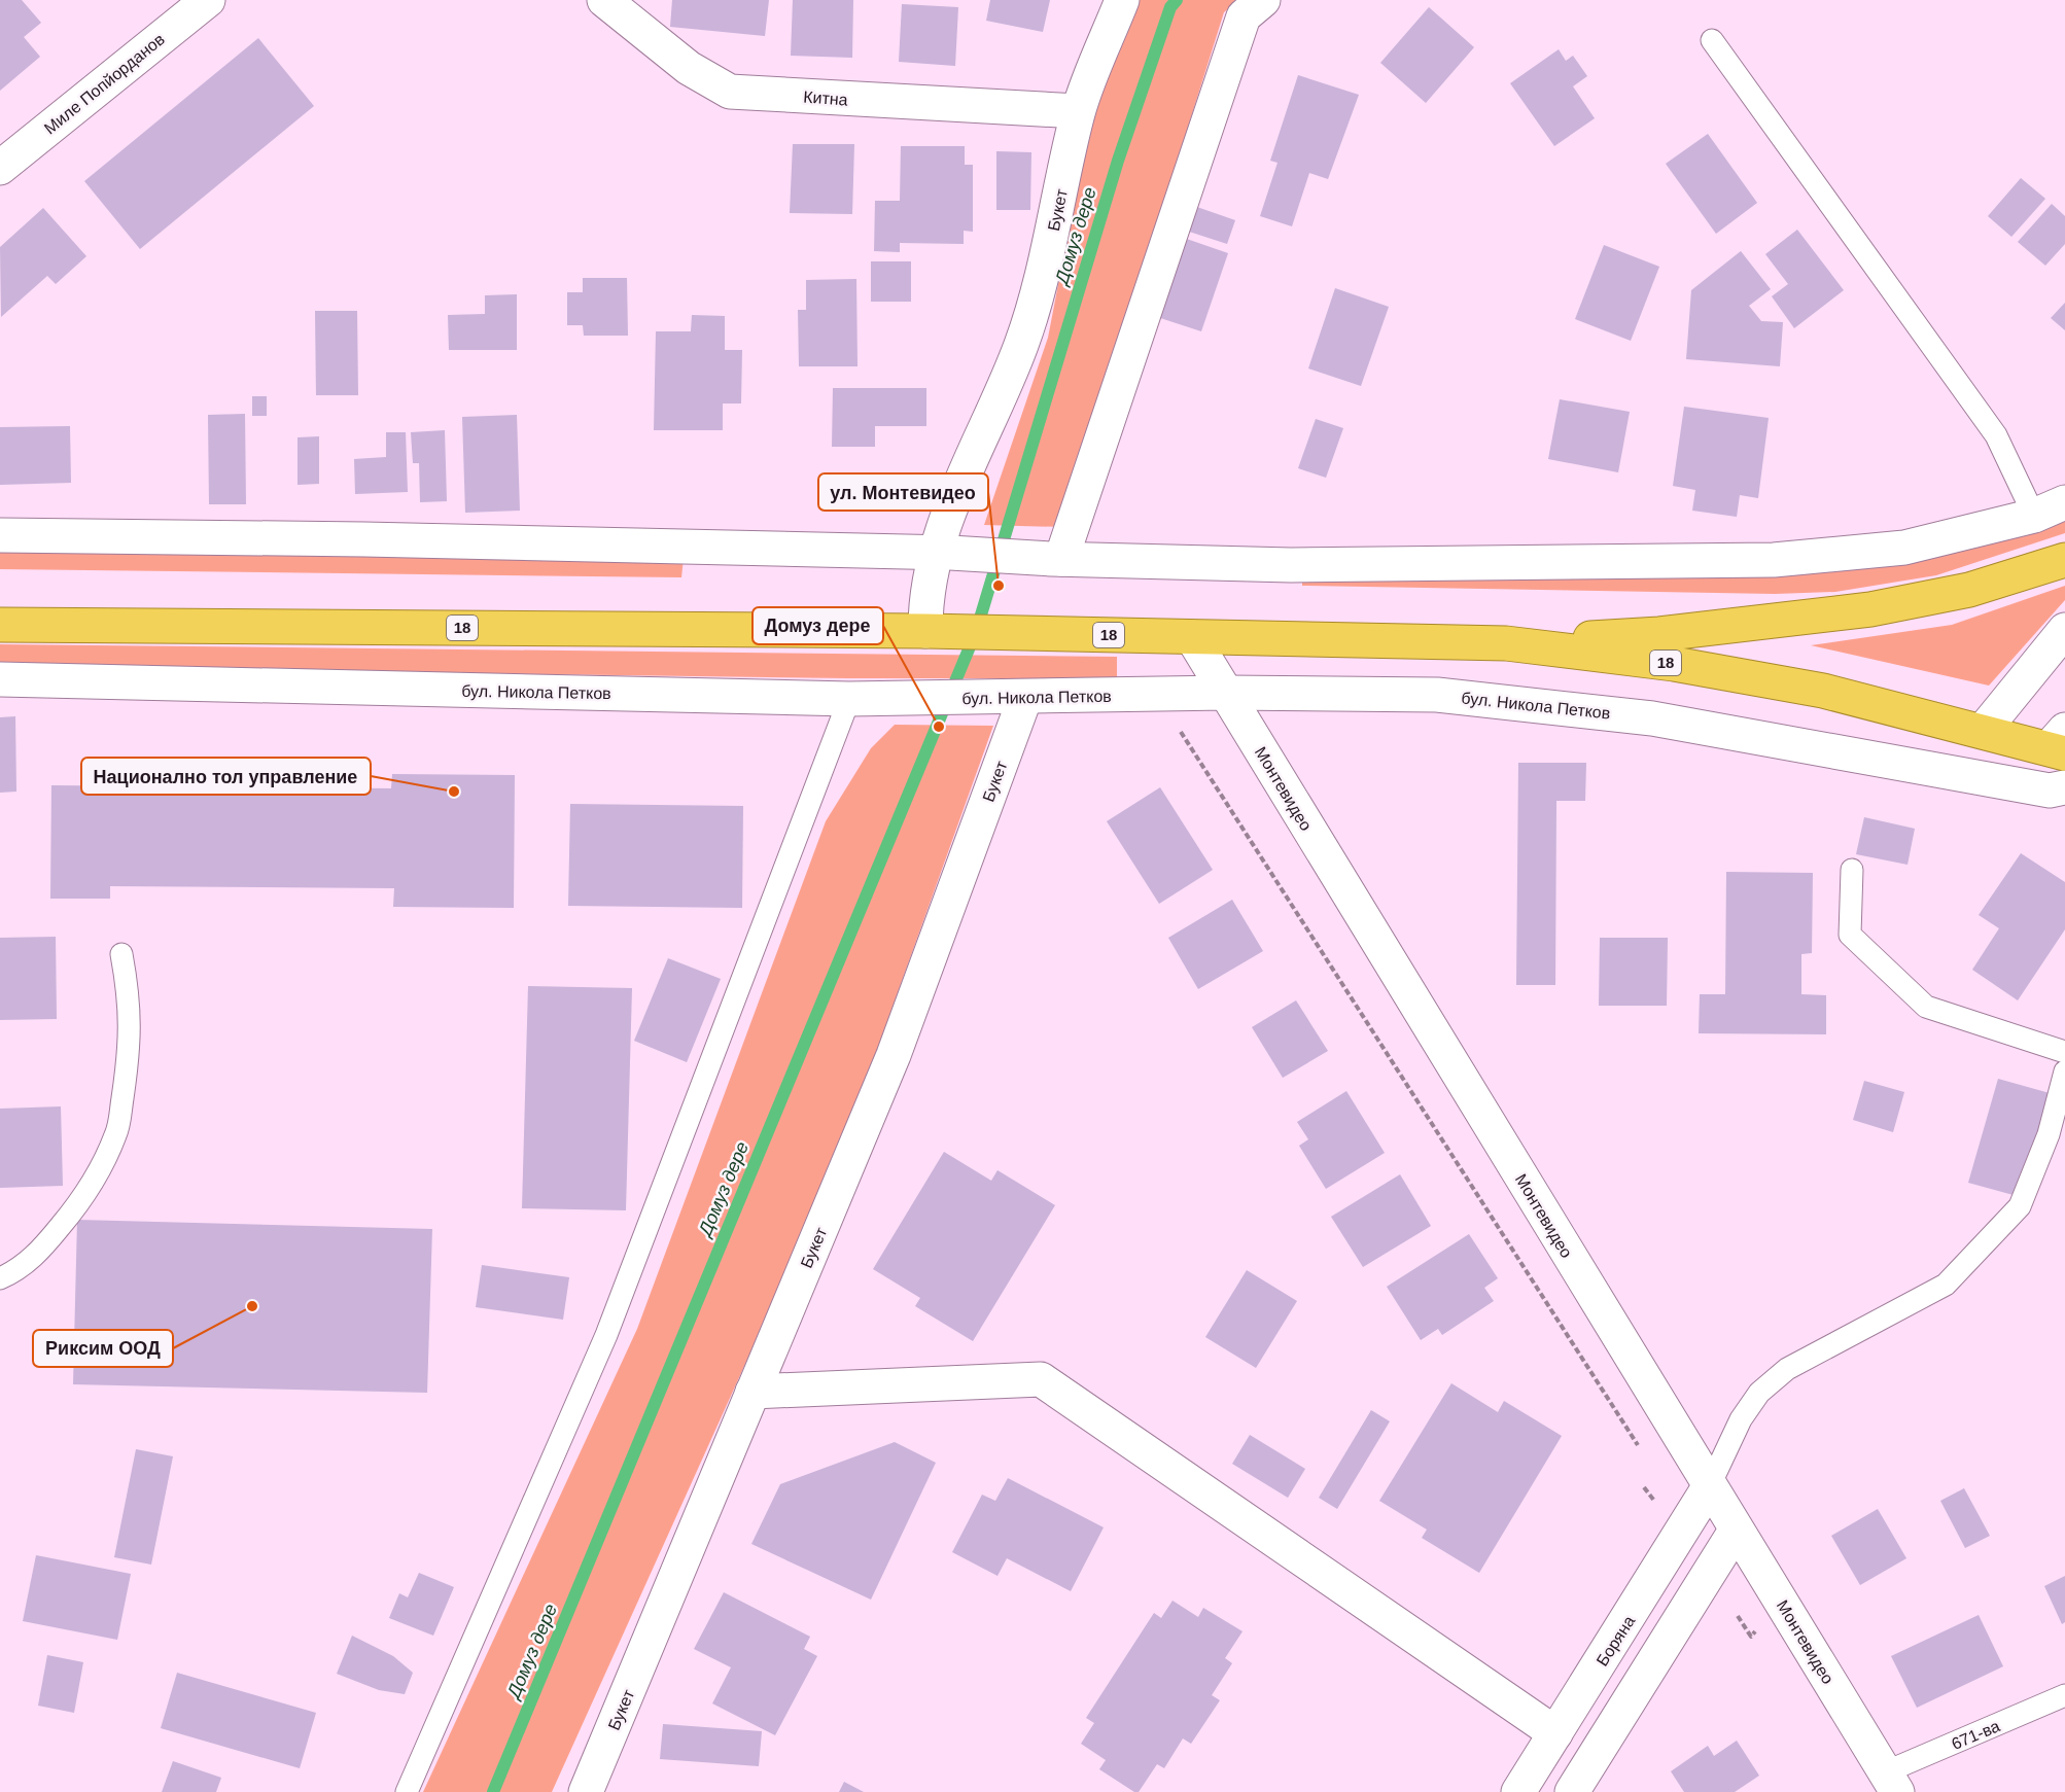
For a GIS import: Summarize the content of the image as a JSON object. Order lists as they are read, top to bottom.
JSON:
{
  "streets": {
    "highway": ["18"],
    "street": [
      "Миле Попйорданов",
      "Китна",
      "Букет",
      "бул. Никола Петков",
      "Монтевидео",
      "Боряна"
    ],
    "lane": ["671-ва"]
  },
  "crossings": [
    ["Китна", "Букет"],
    ["Букет", "18"],
    ["Букет", "бул. Никола Петков"],
    ["18", "Монтевидео"],
    ["бул. Никола Петков", "Монтевидео"],
    ["Монтевидео", "Боряна"],
    ["Монтевидео", "671-ва"]
  ],
  "water": ["Домуз дере"],
  "places": [
    "ул. Монтевидео",
    "Домуз дере",
    "Национално тол управление",
    "Риксим ООД"
  ]
}
